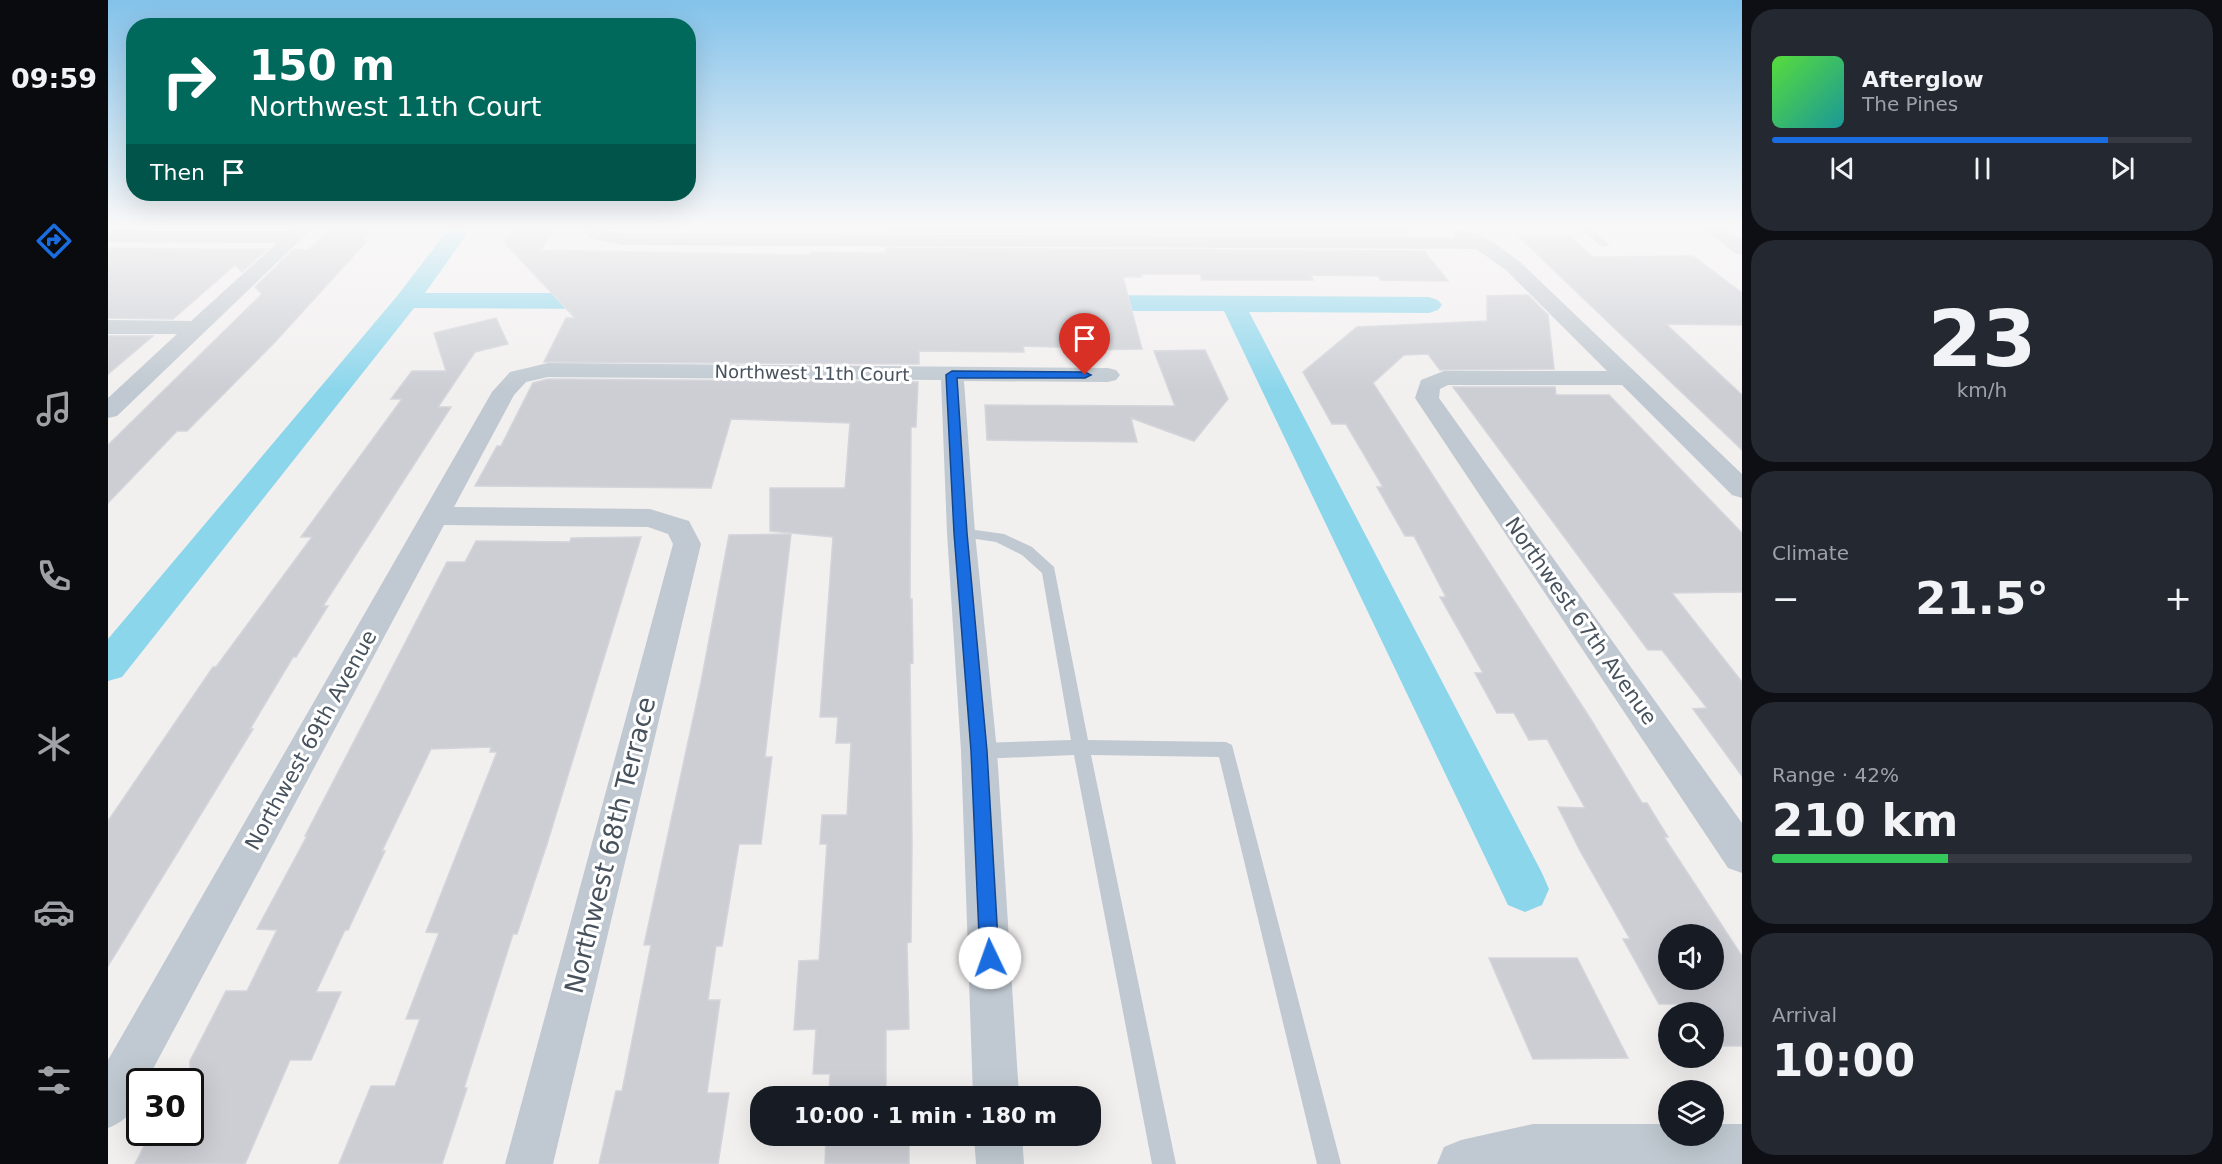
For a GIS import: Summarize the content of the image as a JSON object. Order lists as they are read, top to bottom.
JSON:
{
  "streets": {
    "street": [
      "Northwest 11th Court",
      "Northwest 67th Avenue",
      "Northwest 69th Avenue",
      "Northwest 68th Terrace"
    ]
  },
  "crossings": [
    ["Northwest 11th Court", "Northwest 69th Avenue"],
    ["Northwest 69th Avenue", "Northwest 68th Terrace"]
  ],
  "page": {
    "tabs": "09:59",
    "turn": ["150 m", "Northwest 11th Court"],
    "song": ["Afterglow", "The Pines"],
    "then": "Then",
    "tile": [
      ["23", "km/h"],
      "Climate",
      ["Range · 42%", "210 km"],
      ["Arrival", "10:00"]
    ],
    "heat": ["−", "21.5°", "+"],
    "limit": "30",
    "trip": "10:00 · 1 min · 180 m"
  }
}
